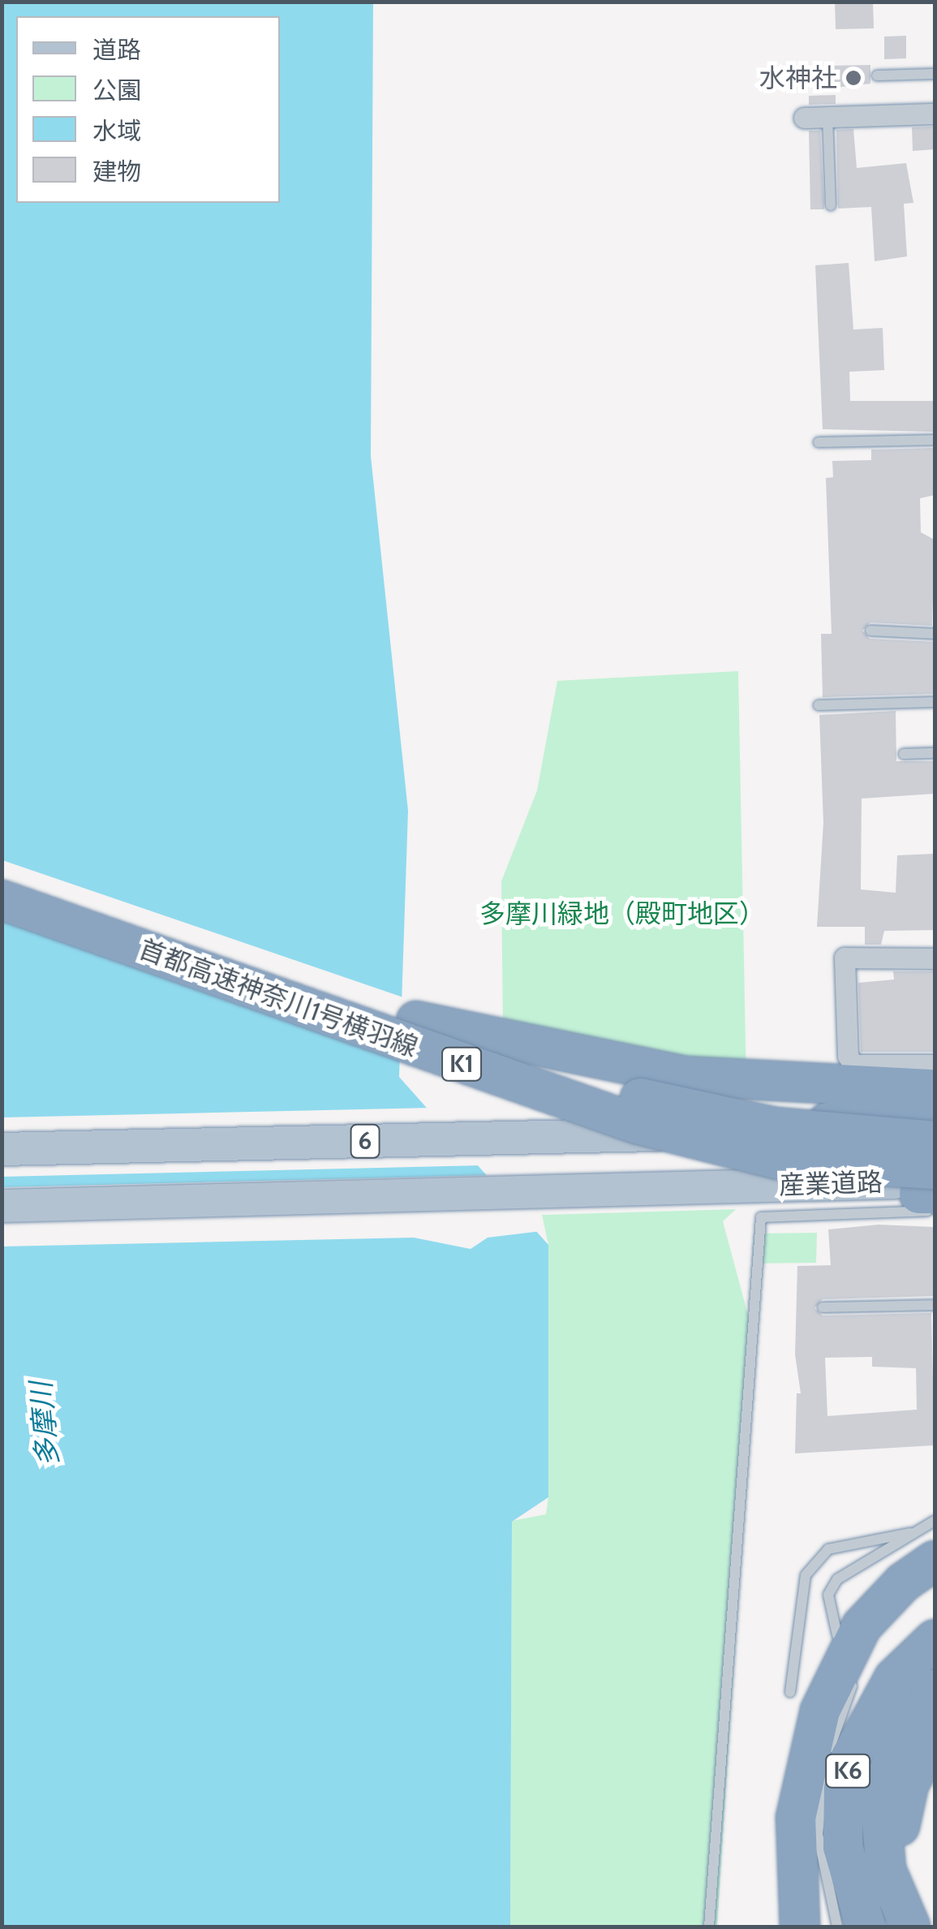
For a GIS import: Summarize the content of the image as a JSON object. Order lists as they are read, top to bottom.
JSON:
{
  "streets": {
    "highway": ["首都高速神奈川1号横羽線", "K1", "K6"],
    "main road": ["6", "産業道路"]
  },
  "crossings": [
    ["首都高速神奈川1号横羽線", "6"]
  ],
  "water": ["多摩川"],
  "parks": ["多摩川緑地（殿町地区）"],
  "places": ["水神社"],
  "legend": [
    "道路",
    "公園",
    "水域",
    "建物"
  ]
}
